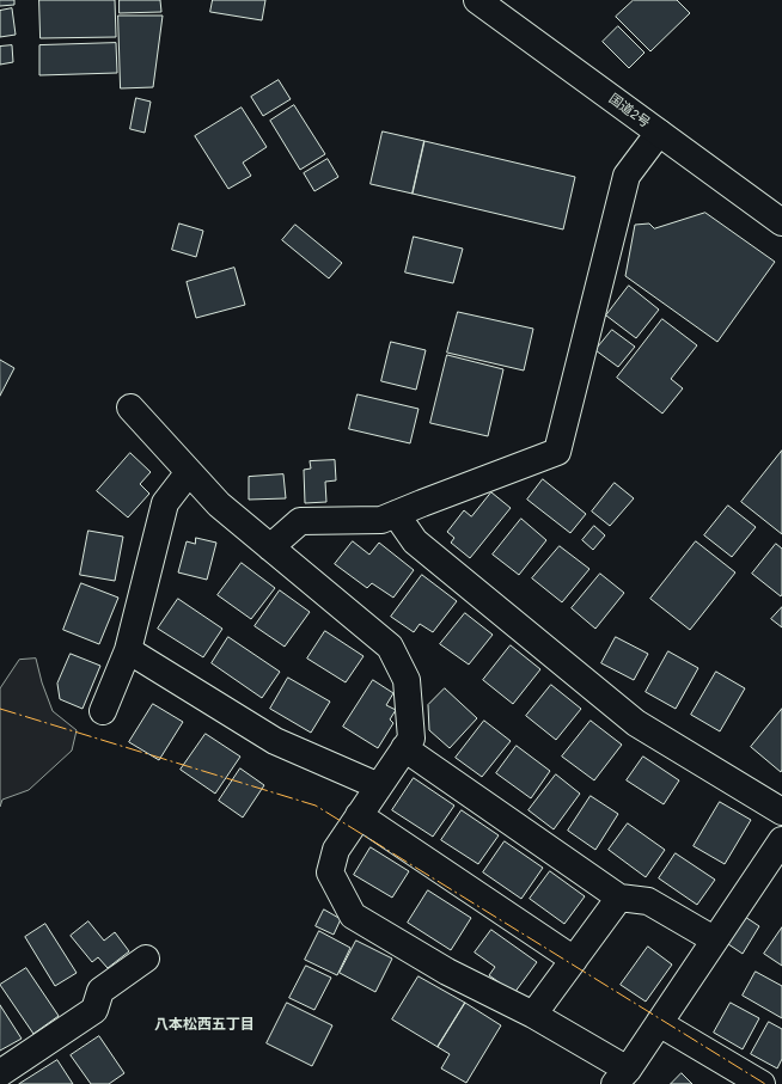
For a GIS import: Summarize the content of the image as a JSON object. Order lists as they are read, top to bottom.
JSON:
{
  "streets": {
    "main road": ["国道2号"]
  },
  "districts": ["八本松西五丁目"]
}
